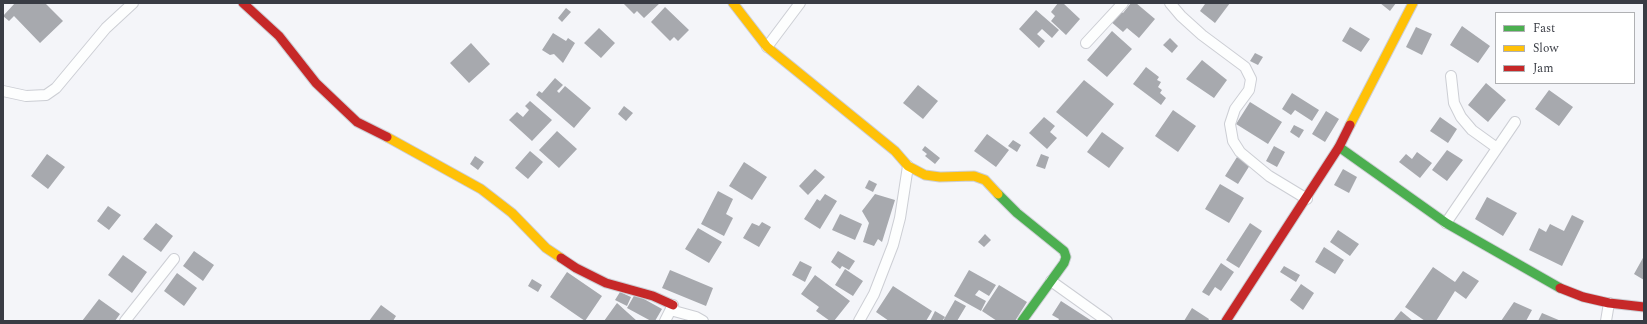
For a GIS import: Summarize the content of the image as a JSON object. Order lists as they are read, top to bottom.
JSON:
{
  "legend": ["Fast", "Slow", "Jam"]
}
